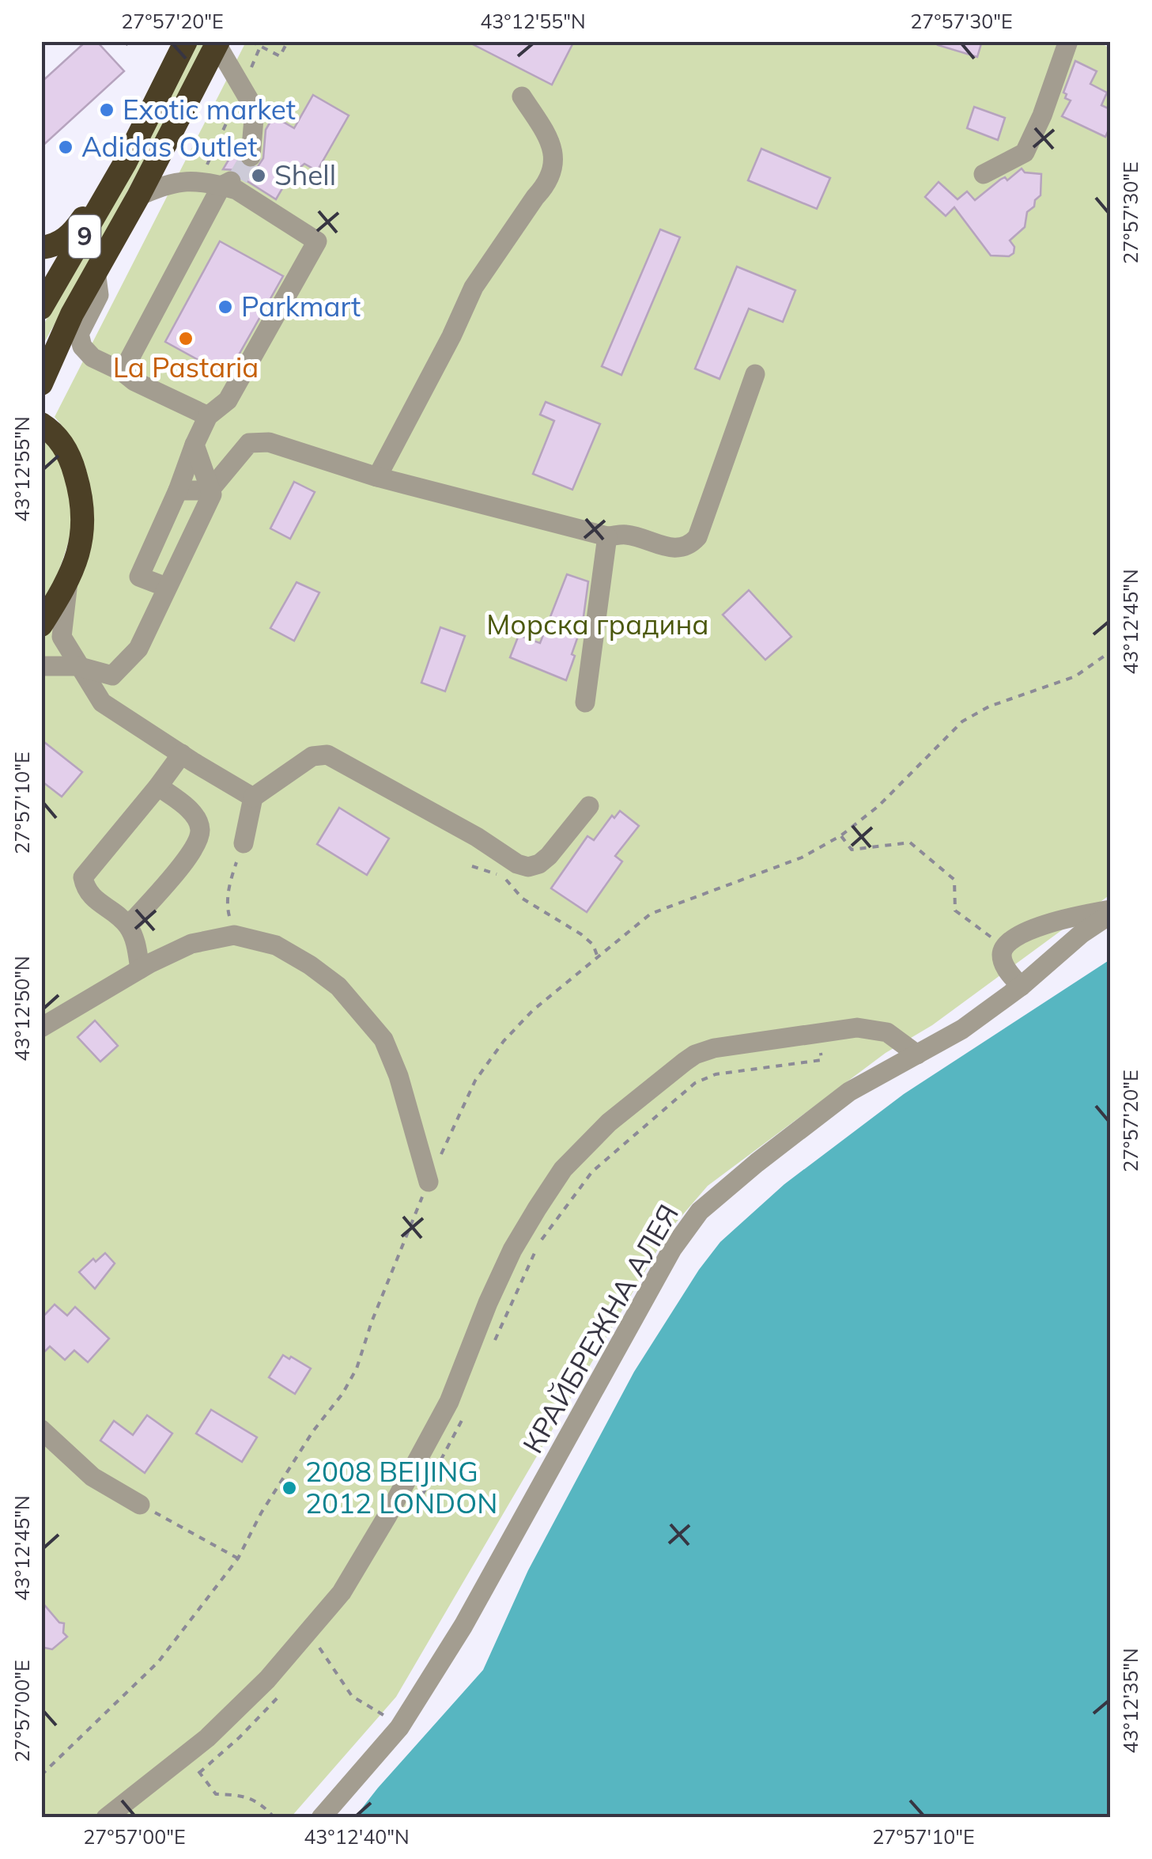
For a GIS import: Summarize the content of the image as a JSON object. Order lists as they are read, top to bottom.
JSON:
{
  "streets": {
    "highway": ["9"],
    "lane": ["КРАЙБРЕЖНА АЛЕЯ"]
  },
  "parks": ["Морска градина"],
  "places": [
    "Exotic market",
    "Adidas Outlet",
    "Shell",
    "Parkmart",
    "La Pastaria",
    "2008 BEIJING 2012 LONDON"
  ],
  "coordinates": [
    "27°57'20\"E",
    "43°12'55\"N",
    "27°57'30\"E",
    "43°12'45\"N",
    "27°57'10\"E",
    "43°12'50\"N",
    "43°12'35\"N",
    "27°57'00\"E",
    "43°12'40\"N"
  ]
}
